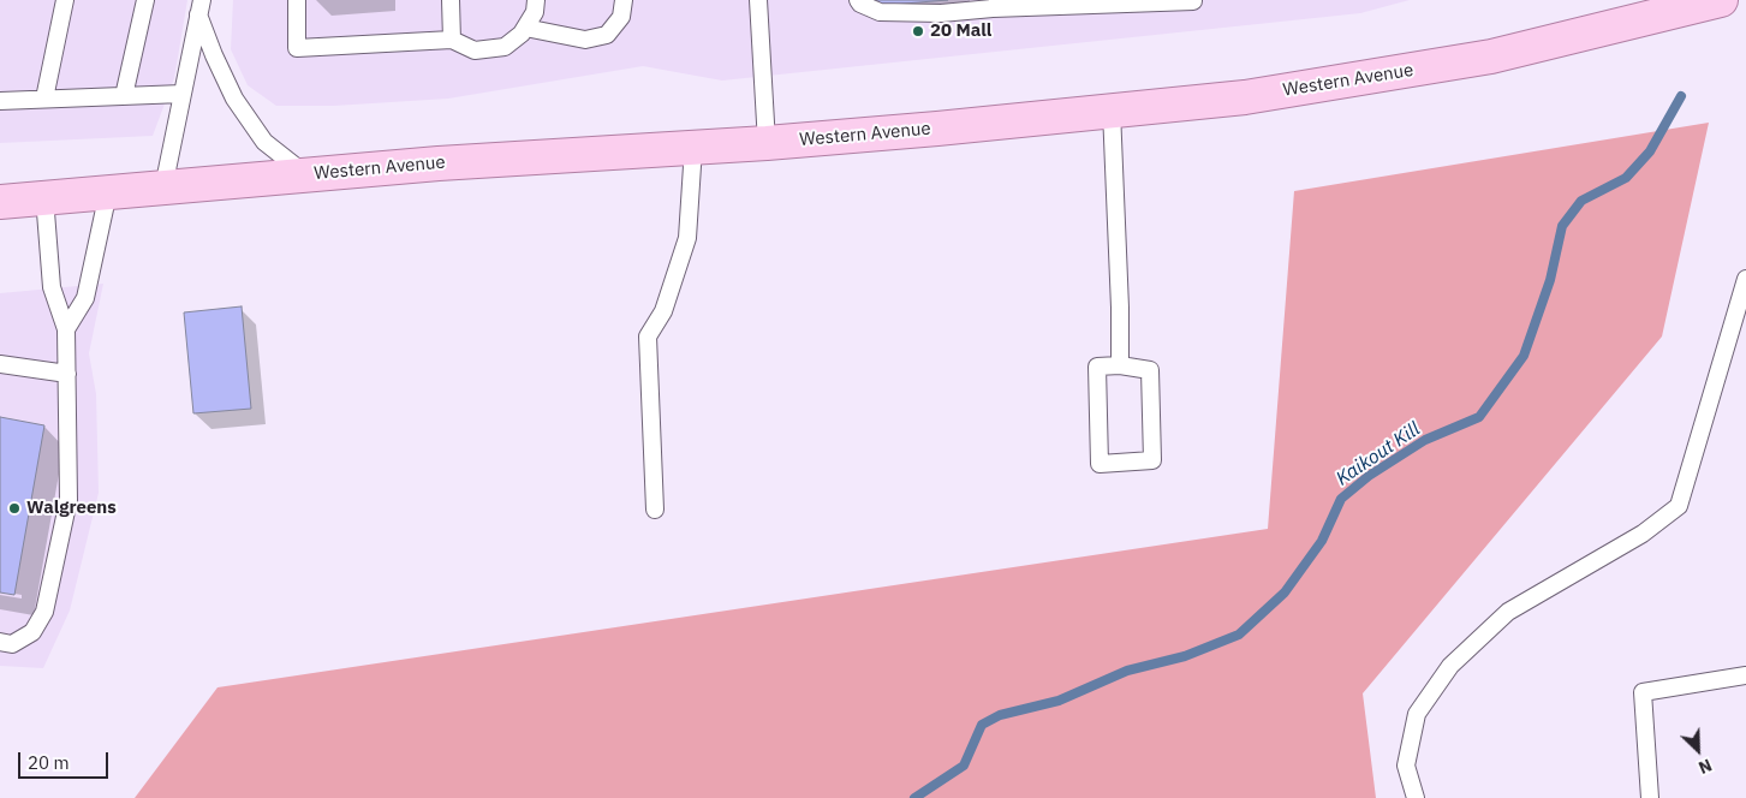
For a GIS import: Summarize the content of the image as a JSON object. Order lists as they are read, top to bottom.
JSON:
{
  "streets": {
    "main road": ["Western Avenue"]
  },
  "water": ["Kaikout Kill"],
  "places": ["20 Mall", "Walgreens"],
  "scale_bar": "20 m",
  "north": "bottom right"
}
